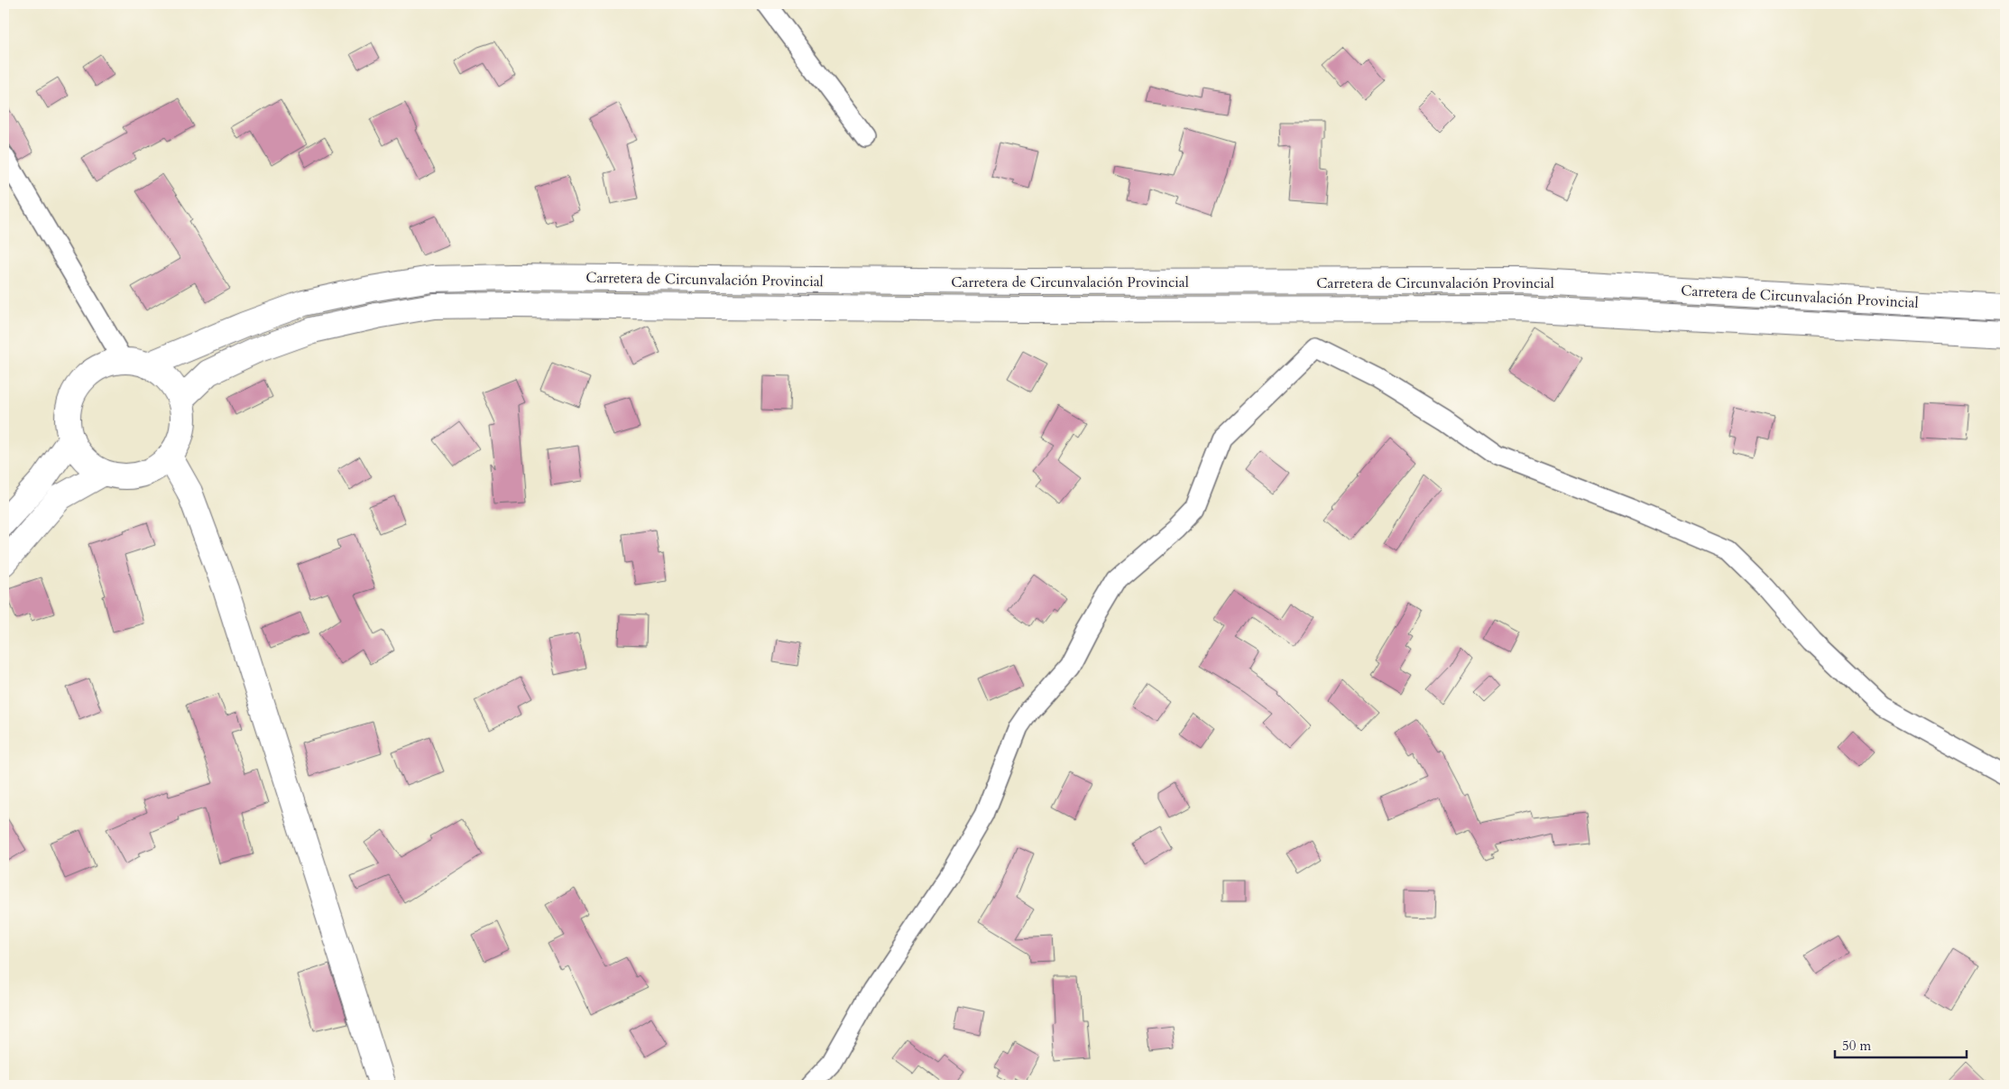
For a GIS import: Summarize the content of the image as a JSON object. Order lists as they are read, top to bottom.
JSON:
{
  "streets": {
    "main road": ["Carretera de Circunvalación Provincial"]
  },
  "scale_bar": "50 m"
}
